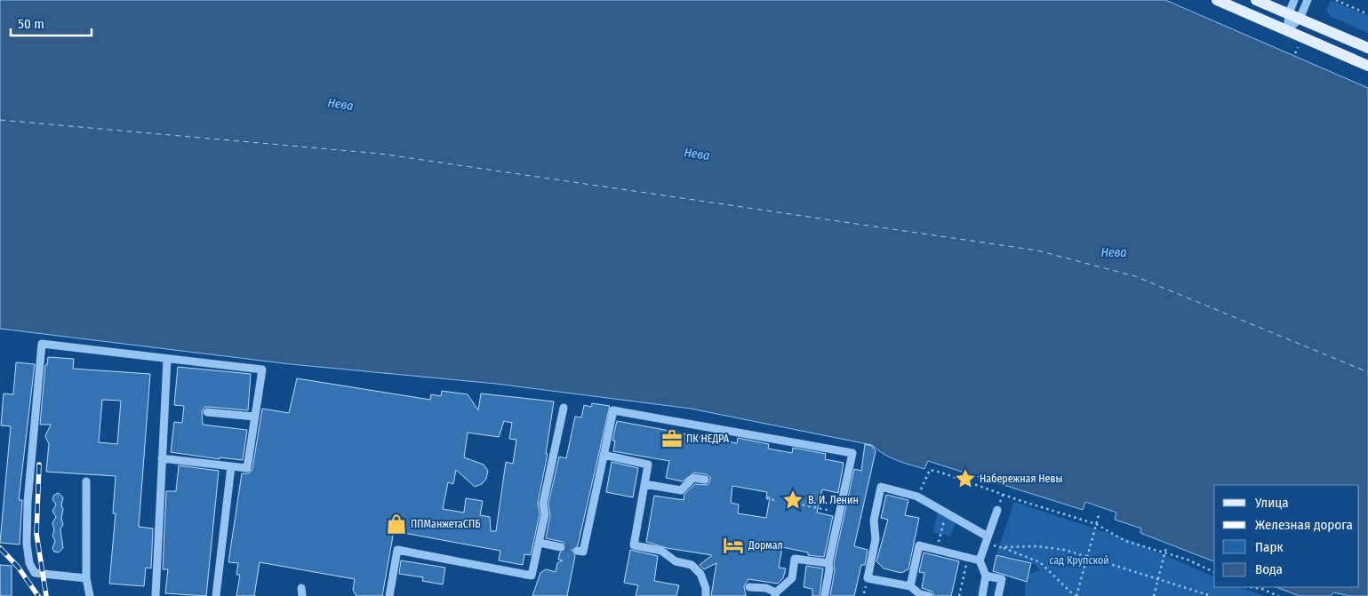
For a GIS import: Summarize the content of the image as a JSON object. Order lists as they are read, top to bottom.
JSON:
{
  "water": ["Нева"],
  "parks": ["сад Крупской"],
  "places": {
    "office": ["ПК НЕДРА"],
    "place": ["Набережная Невы", "В. И. Ленин"],
    "shop": ["ППМанжетаСПБ"],
    "hotel": ["Дормал"]
  },
  "legend": [
    "Улица",
    "Железная дорога",
    "Парк",
    "Вода"
  ],
  "scale_bar": "50 m"
}
